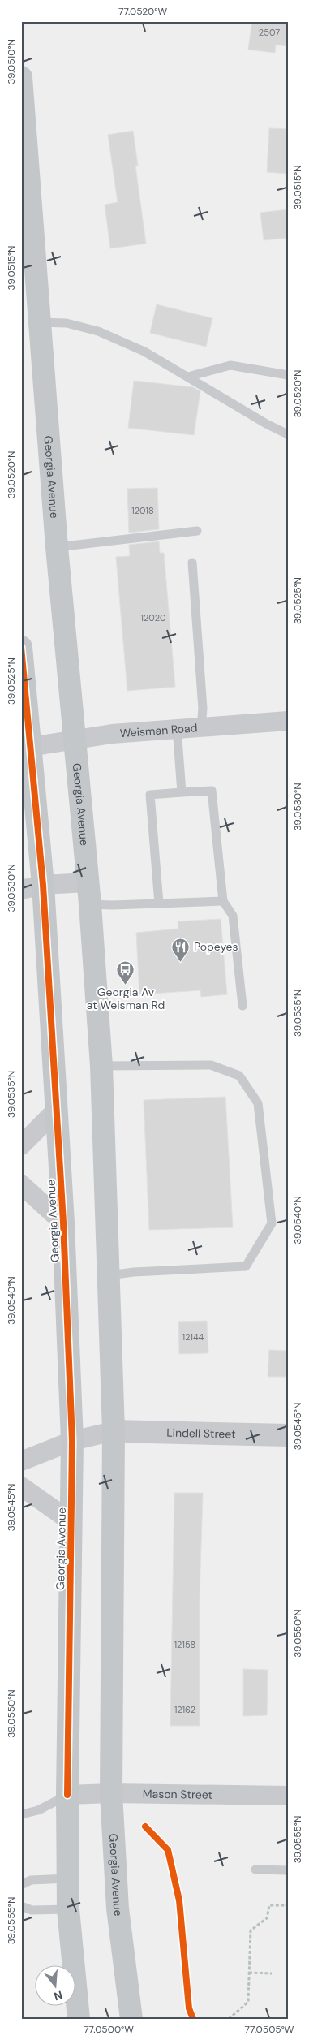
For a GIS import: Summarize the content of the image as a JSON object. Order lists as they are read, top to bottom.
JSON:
{
  "streets": {
    "main road": ["Georgia Avenue"],
    "street": ["Weisman Road", "Lindell Street", "Mason Street"]
  },
  "crossings": [
    ["Georgia Avenue", "Weisman Road"],
    ["Georgia Avenue", "Lindell Street"],
    ["Georgia Avenue", "Mason Street"]
  ],
  "places": {
    "restaurant": ["Popeyes"],
    "bus stop": ["Georgia Av at Weisman Rd"]
  },
  "house_numbers": [
    "2507",
    "12018",
    "12020",
    "12144",
    "12158",
    "12162"
  ],
  "north": "bottom",
  "coordinates": [
    "77.0520°W",
    "39.0510°N",
    "39.0515°N",
    "39.0520°N",
    "39.0525°N",
    "39.0530°N",
    "39.0535°N",
    "39.0540°N",
    "39.0545°N",
    "39.0550°N",
    "39.0555°N",
    "77.0500°W",
    "77.0505°W"
  ]
}
